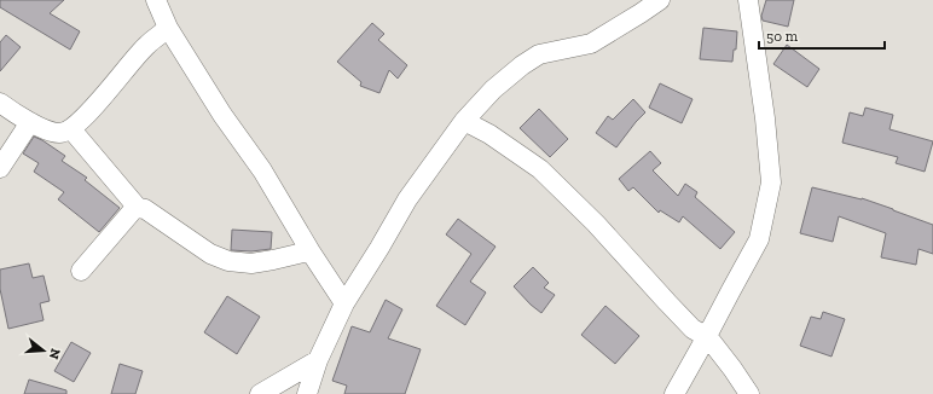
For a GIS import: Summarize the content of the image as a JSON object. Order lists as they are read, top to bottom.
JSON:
{
  "scale_bar": "50 m",
  "north": "right"
}
